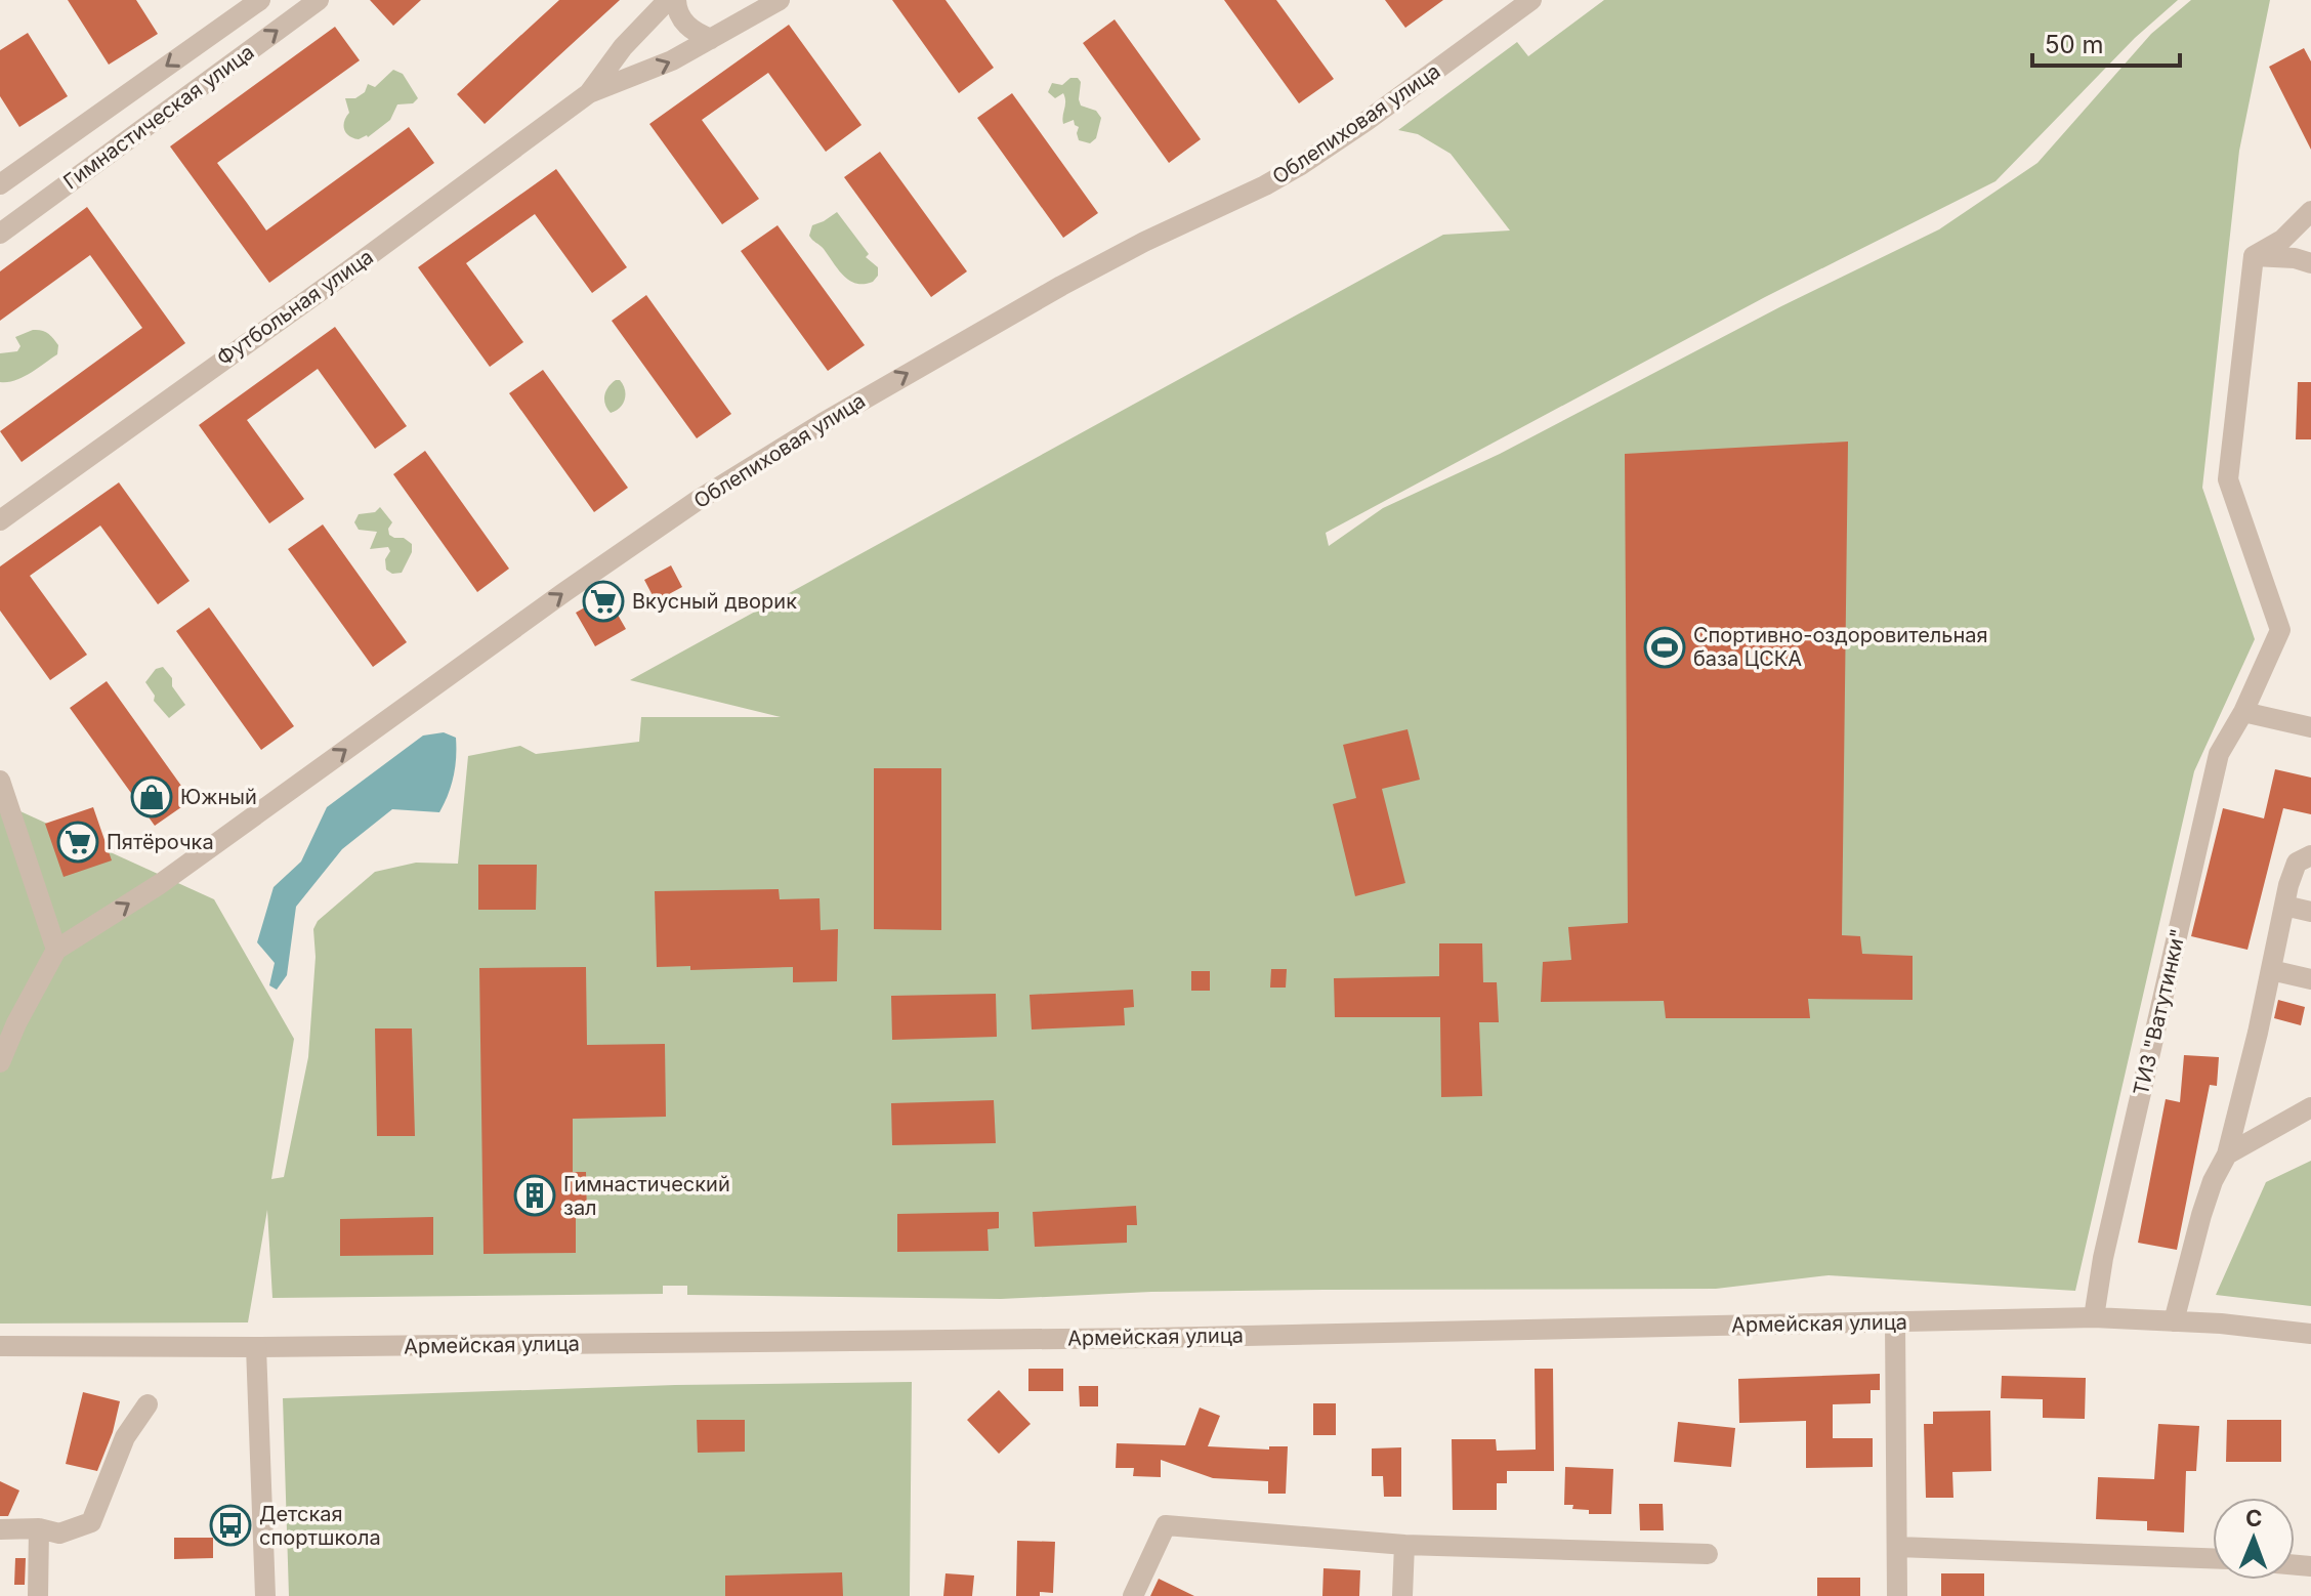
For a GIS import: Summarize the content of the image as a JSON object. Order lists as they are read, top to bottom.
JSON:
{
  "streets": {
    "street": [
      "Гимнастическая улица",
      "Облепиховая улица",
      "Футбольная улица",
      "ТИЗ \"Ватутинки\"",
      "Армейская улица"
    ]
  },
  "crossings": [
    ["ТИЗ \"Ватутинки\"", "Армейская улица"]
  ],
  "one_way": ["Облепиховая улица"],
  "places": {
    "supermarket": ["Вкусный дворик", "Пятёрочка"],
    "sports": ["Спортивно-оздоровительная база ЦСКА"],
    "shop": ["Южный"],
    "building": ["Гимнастический зал"],
    "bus stop": ["Детская спортшкола"]
  },
  "scale_bar": "50 m",
  "north": "top"
}
